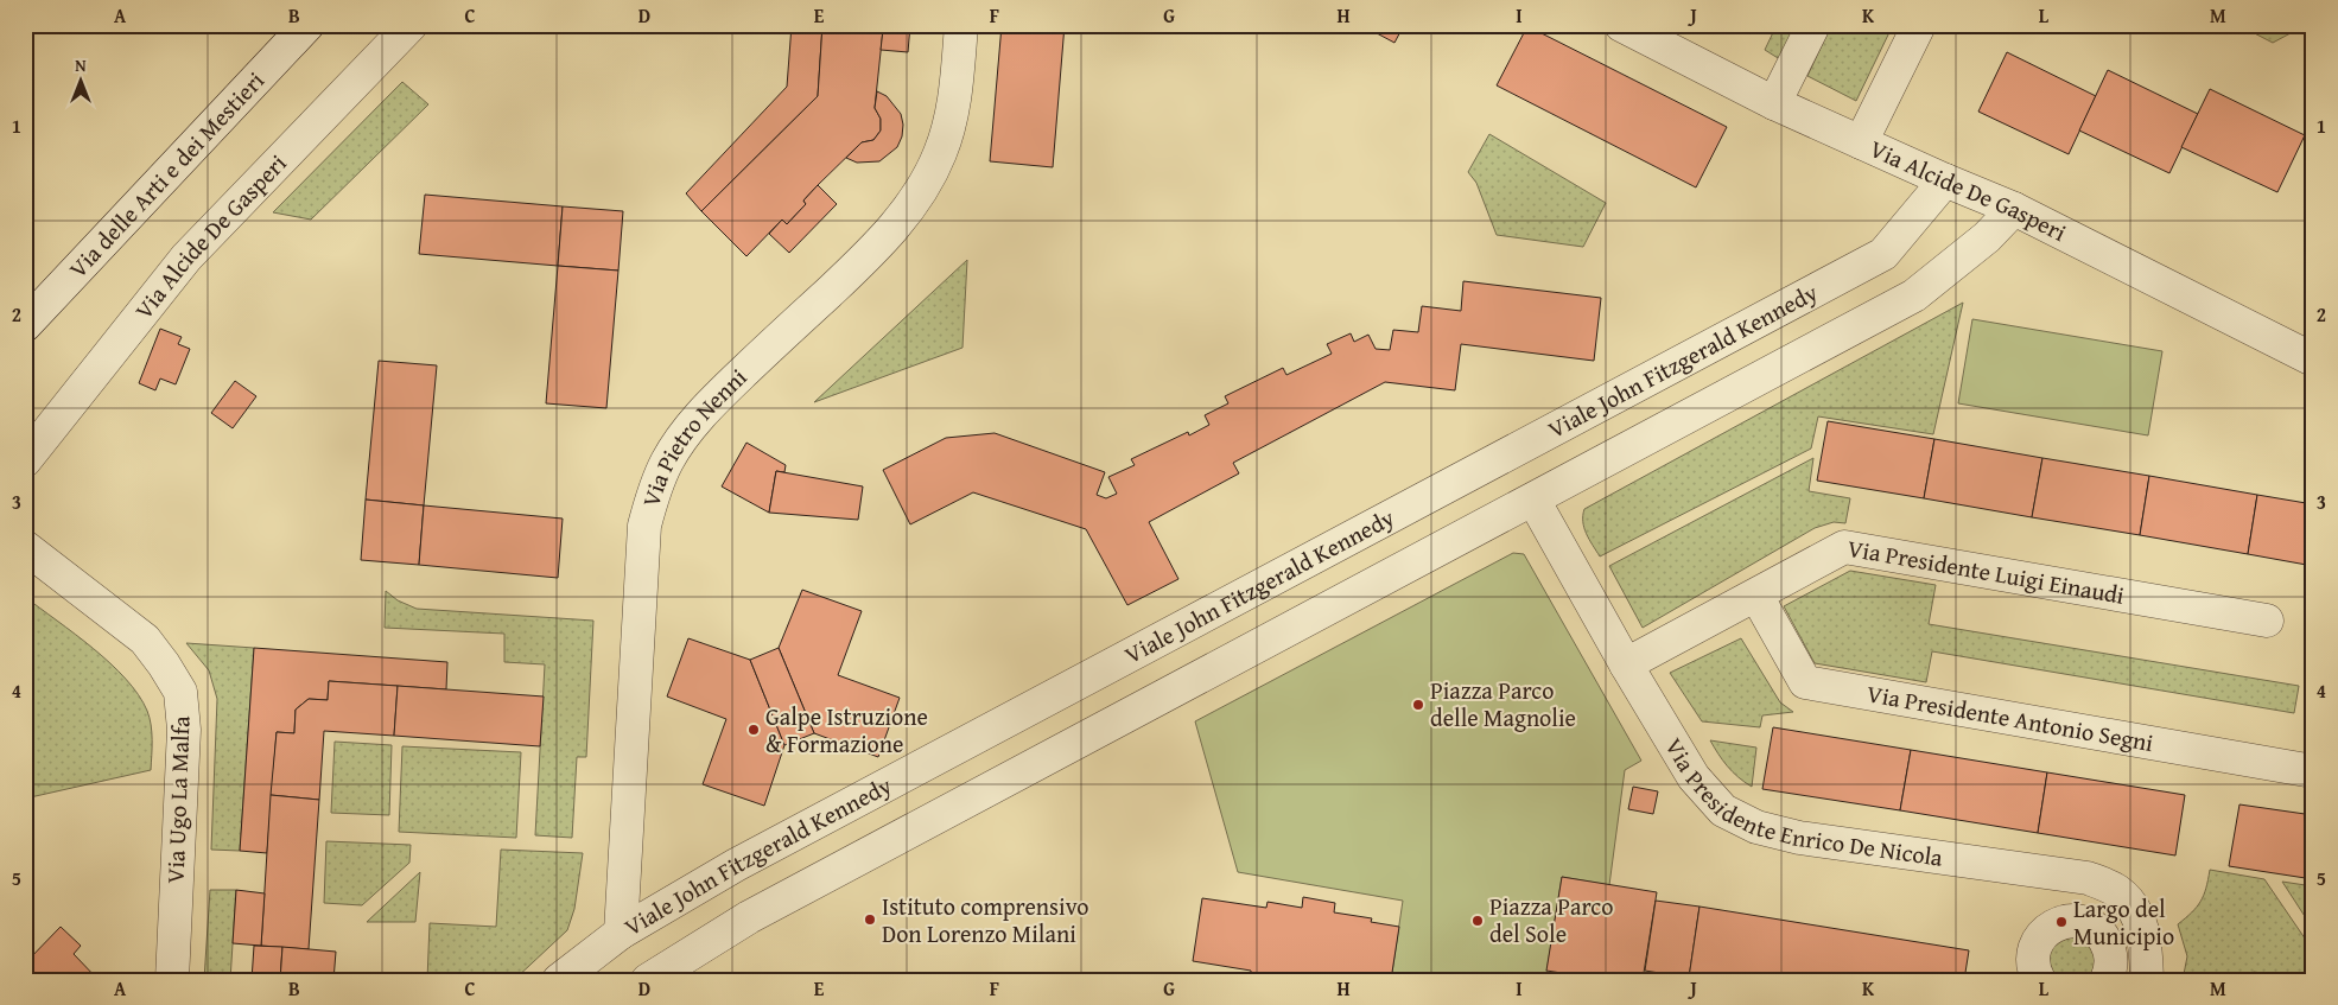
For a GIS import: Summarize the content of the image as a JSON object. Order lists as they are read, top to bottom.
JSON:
{
  "streets": {
    "street": [
      "Via delle Arti e dei Mestieri",
      "Via Alcide De Gasperi",
      "Viale John Fitzgerald Kennedy",
      "Via Pietro Nenni",
      "Via Presidente Luigi Einaudi",
      "Via Presidente Antonio Segni",
      "Via Presidente Enrico De Nicola",
      "Via Ugo La Malfa"
    ]
  },
  "crossings": [
    ["Via Alcide De Gasperi", "Viale John Fitzgerald Kennedy"],
    ["Viale John Fitzgerald Kennedy", "Via Pietro Nenni"],
    ["Viale John Fitzgerald Kennedy", "Via Presidente Enrico De Nicola"],
    ["Via Presidente Luigi Einaudi", "Via Presidente Antonio Segni"],
    ["Via Presidente Luigi Einaudi", "Via Presidente Enrico De Nicola"]
  ],
  "places": [
    "Piazza Parco delle Magnolie",
    "Galpe Istruzione & Formazione",
    "Istituto comprensivo Don Lorenzo Milani",
    "Piazza Parco del Sole",
    "Largo del Municipio"
  ],
  "north": "top",
  "grid": {
    "columns": [
      "A",
      "B",
      "C",
      "D",
      "E",
      "F",
      "G",
      "H",
      "I",
      "J",
      "K",
      "L",
      "M"
    ],
    "rows": [
      "1",
      "2",
      "3",
      "4",
      "5"
    ]
  }
}
